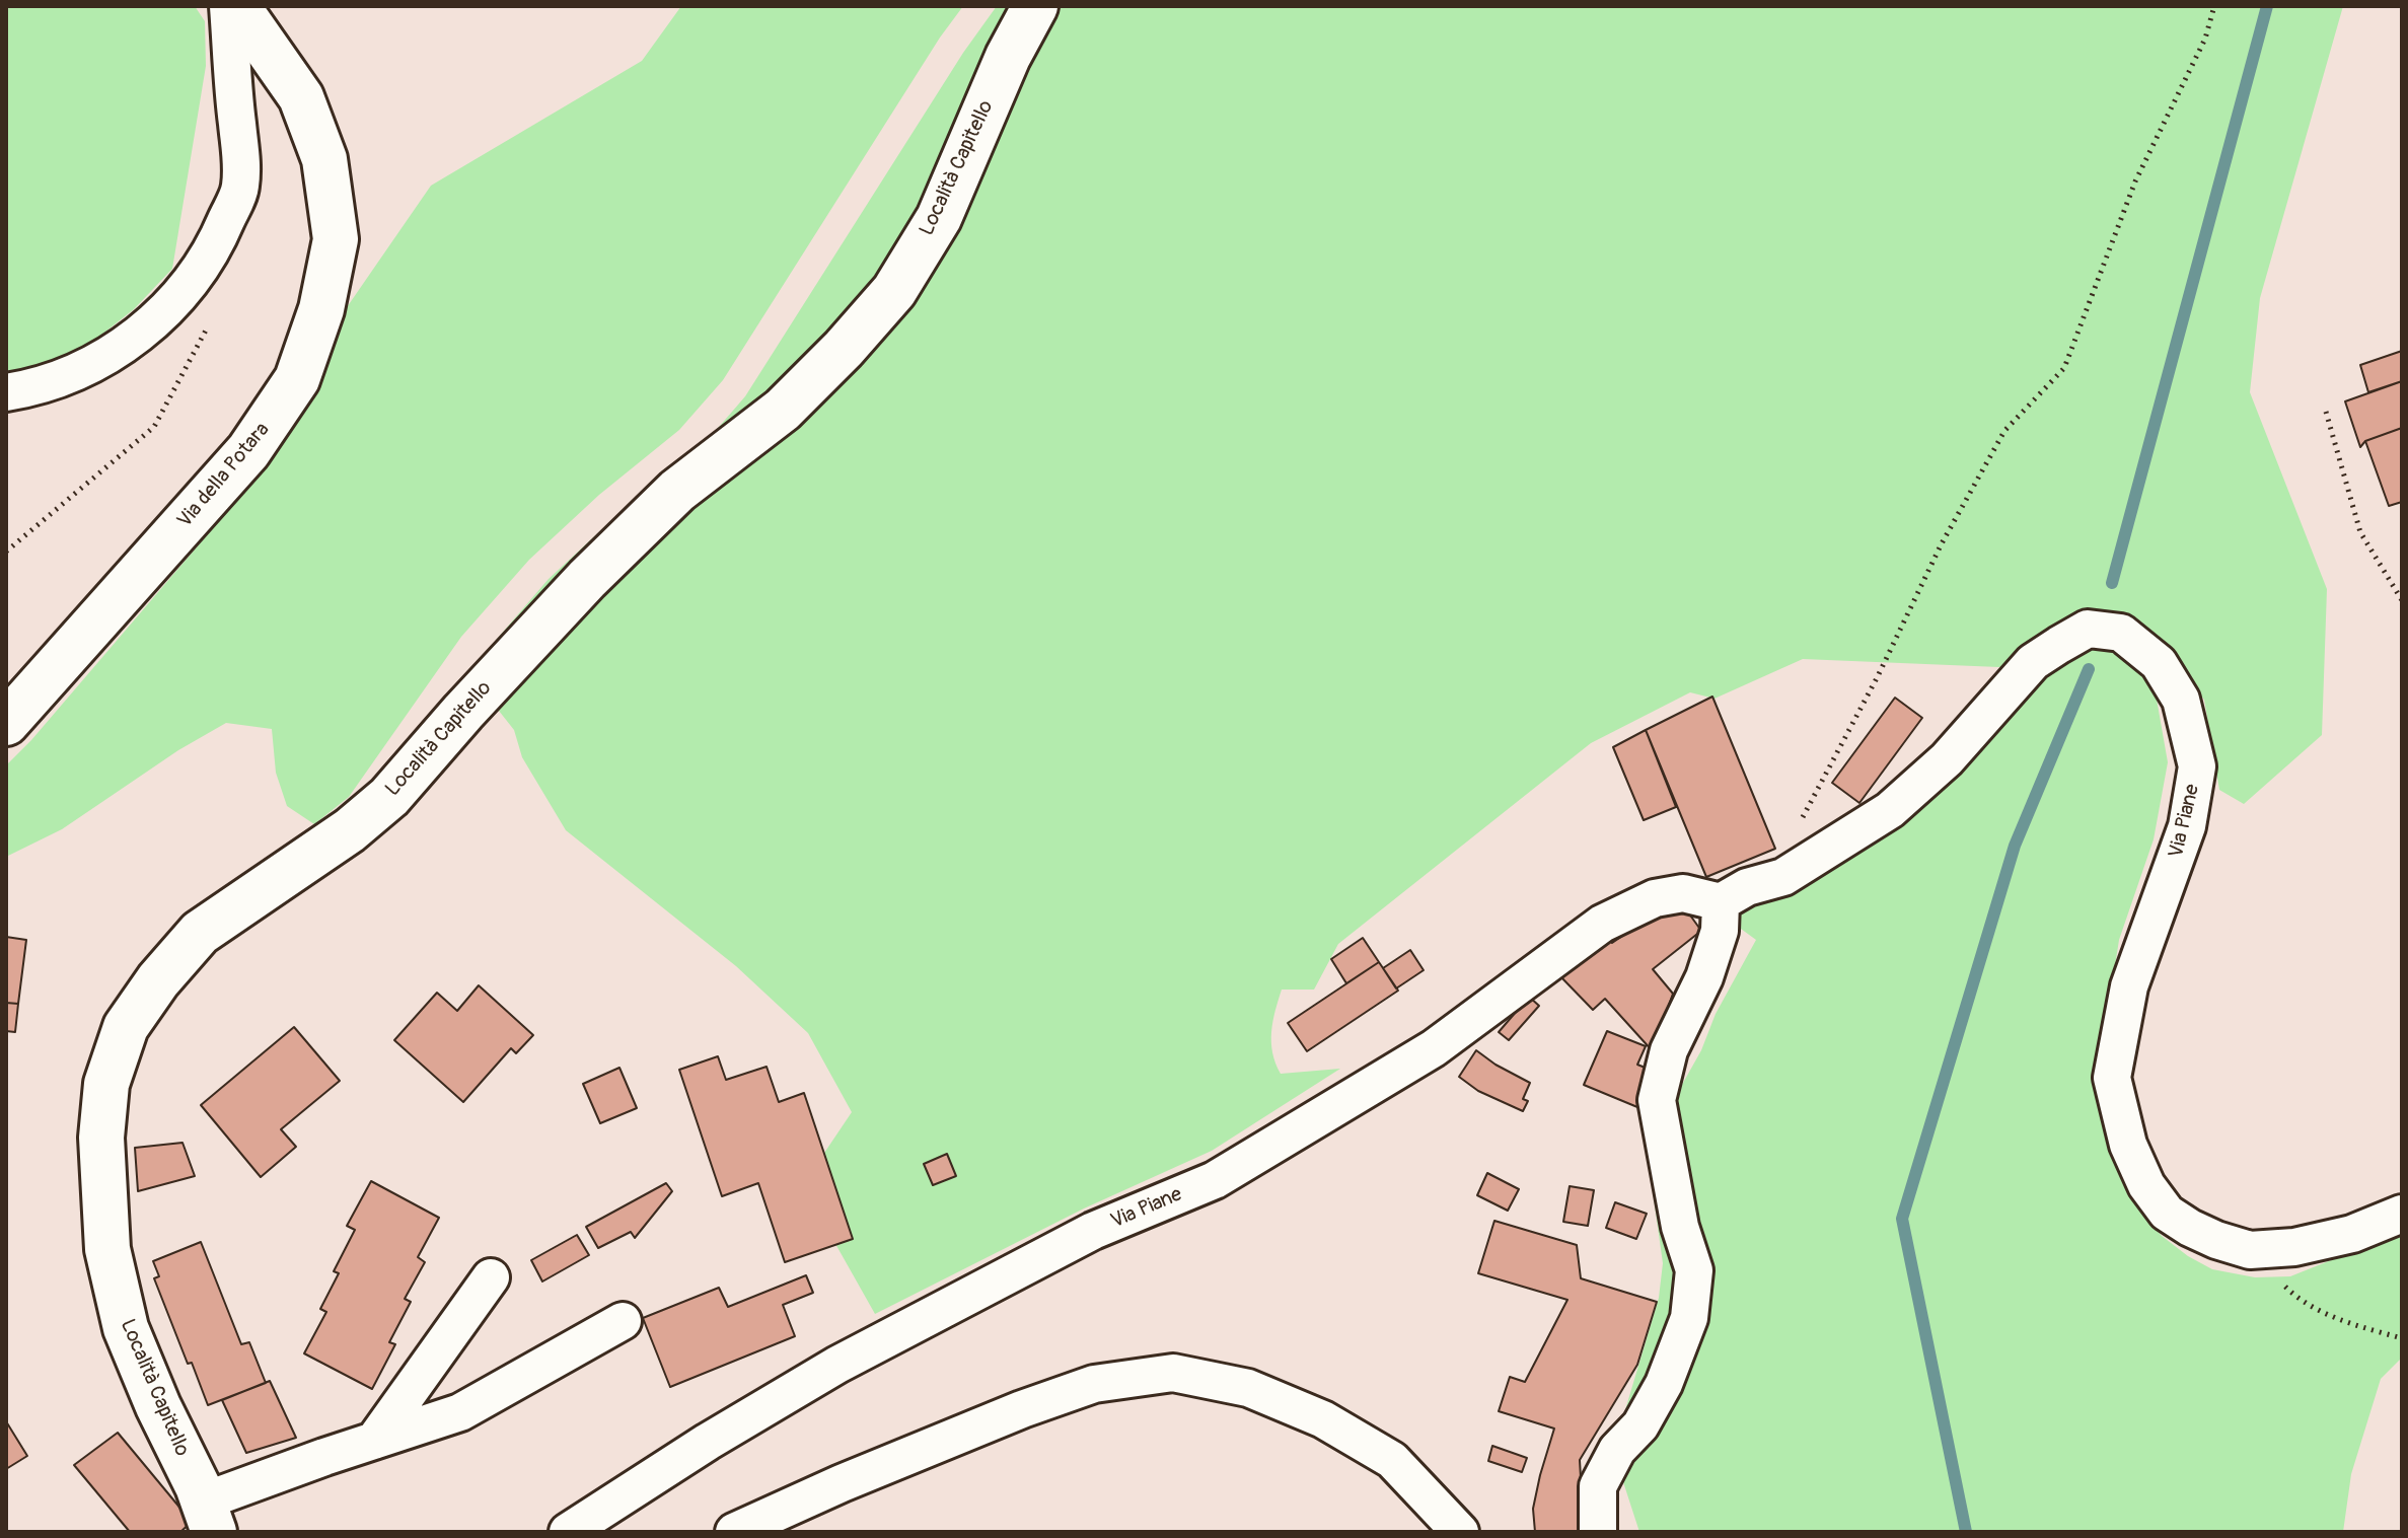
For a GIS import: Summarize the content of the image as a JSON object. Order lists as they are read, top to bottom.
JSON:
{
  "streets": {
    "street": ["Località Capitello", "Via della Potara", "Via Piane"]
  }
}
